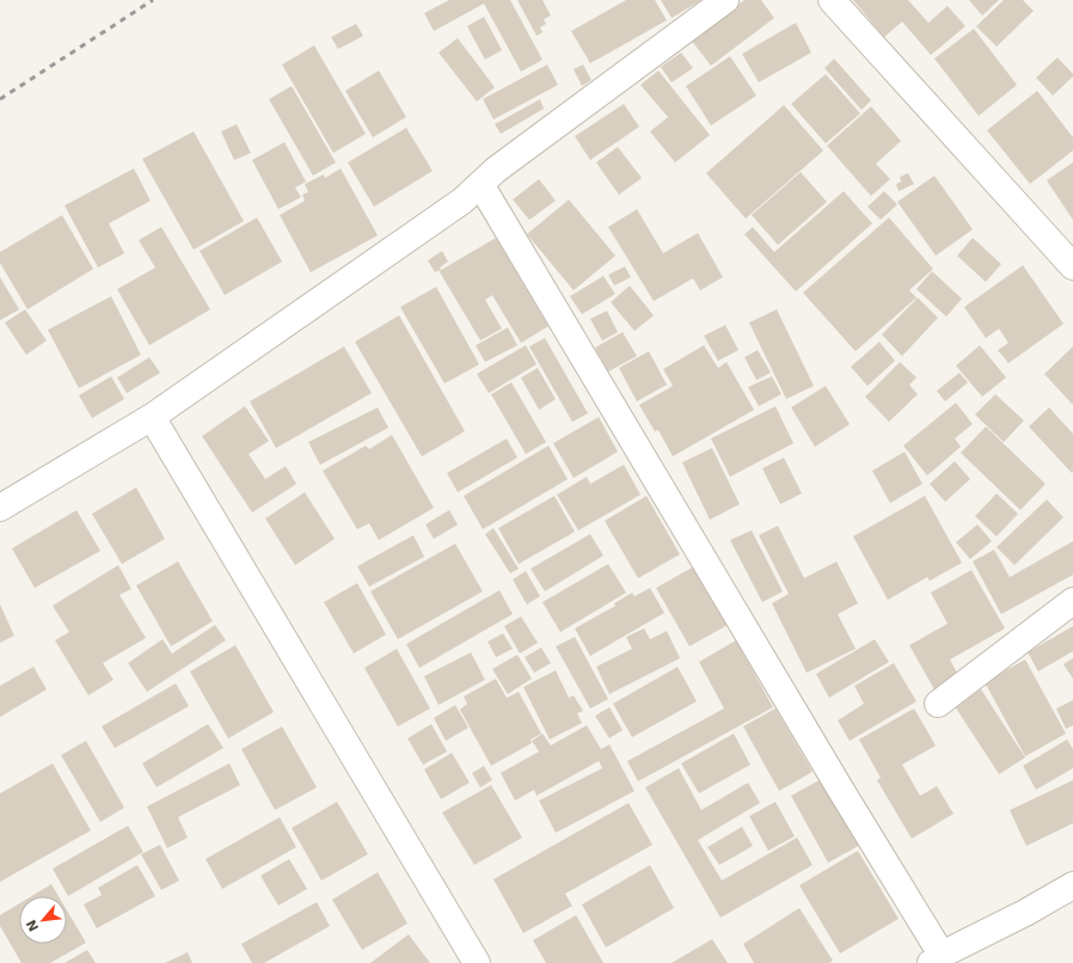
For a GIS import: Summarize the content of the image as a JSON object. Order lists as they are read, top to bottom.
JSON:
{
  "north": "bottom left"
}
